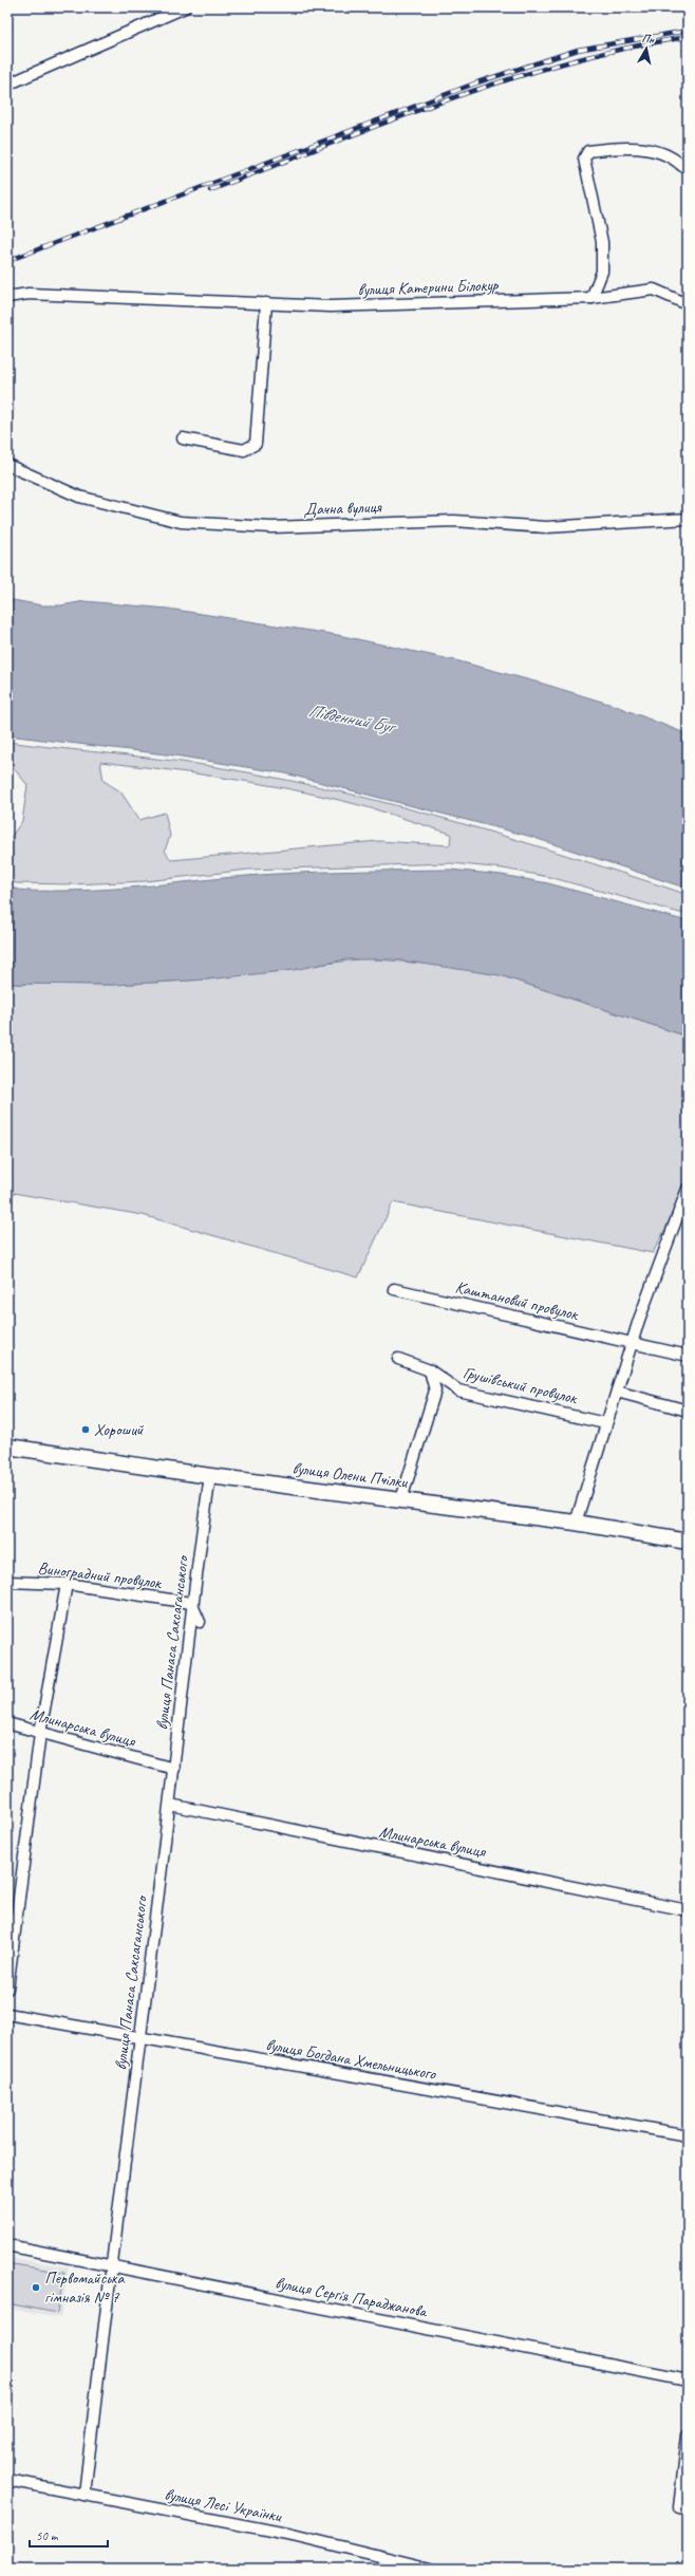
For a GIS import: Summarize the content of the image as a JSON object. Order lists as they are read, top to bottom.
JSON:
{
  "streets": {
    "street": [
      "вулиця Катерини Білокур",
      "Дачна вулиця",
      "Каштановий провулок",
      "Грушівський провулок",
      "вулиця Олени Пчілки",
      "Виноградний провулок",
      "вулиця Панаса Саксаганського",
      "Млинарська вулиця",
      "вулиця Богдана Хмельницького",
      "вулиця Сергія Параджанова",
      "вулиця Лесі Українки"
    ]
  },
  "crossings": [
    ["вулиця Олени Пчілки", "вулиця Панаса Саксаганського"],
    ["Виноградний провулок", "вулиця Панаса Саксаганського"],
    ["вулиця Панаса Саксаганського", "Млинарська вулиця"],
    ["вулиця Панаса Саксаганського", "вулиця Богдана Хмельницького"],
    ["вулиця Панаса Саксаганського", "вулиця Сергія Параджанова"],
    ["вулиця Панаса Саксаганського", "вулиця Лесі Українки"]
  ],
  "water": ["Південний Буг"],
  "places": ["Хороший", "Первомайська гімназія № 7"],
  "scale_bar": "50 m",
  "north": "top"
}
